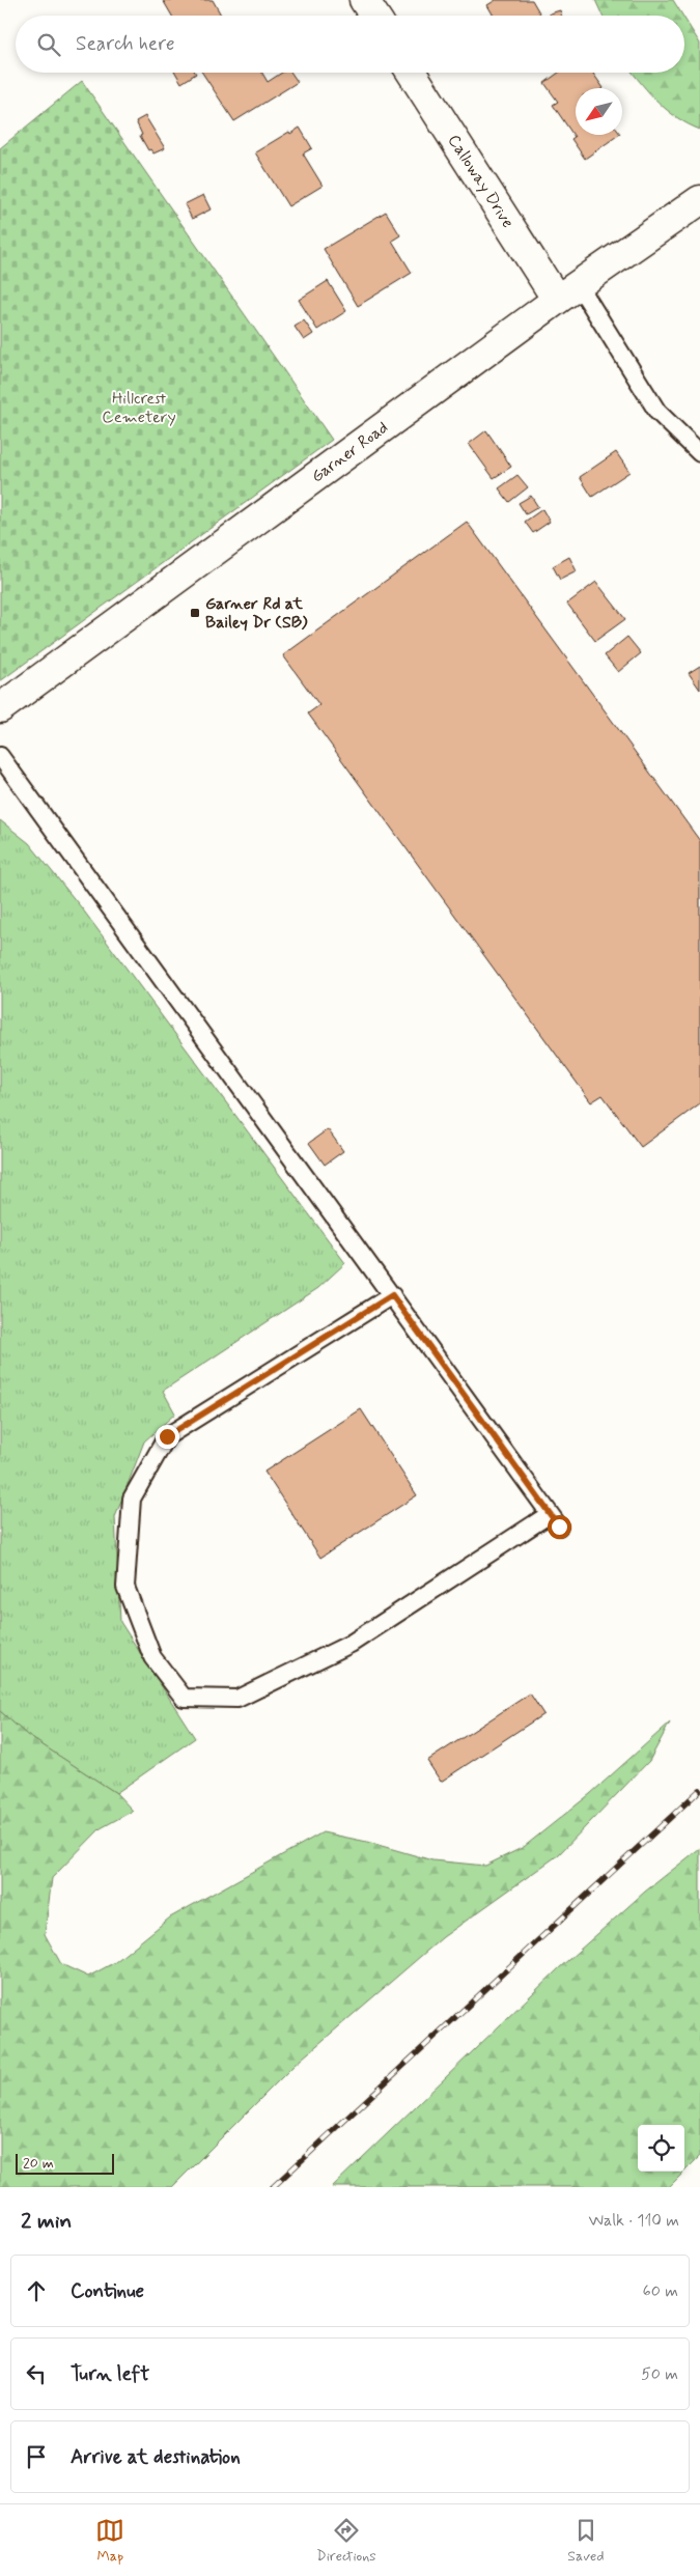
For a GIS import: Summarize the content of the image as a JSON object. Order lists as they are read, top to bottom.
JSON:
{
  "streets": {
    "main road": ["Calloway Drive", "Garner Road"]
  },
  "crossings": [
    ["Calloway Drive", "Garner Road"]
  ],
  "parks": ["Hillcrest Cemetery"],
  "places": {
    "transit": ["Garner Rd at Bailey Dr (SB)"]
  },
  "scale_bar": "20 m",
  "north": "bottom left",
  "page": {
    "search": "Search here",
    "scale": "20 m",
    "heading": ["2 min", "Walk · 110 m"],
    "list": [
      ["Continue", "60 m"],
      ["Turn left", "50 m"],
      "Arrive at destination"
    ],
    "nav": ["Map", "Directions", "Saved"]
  }
}
